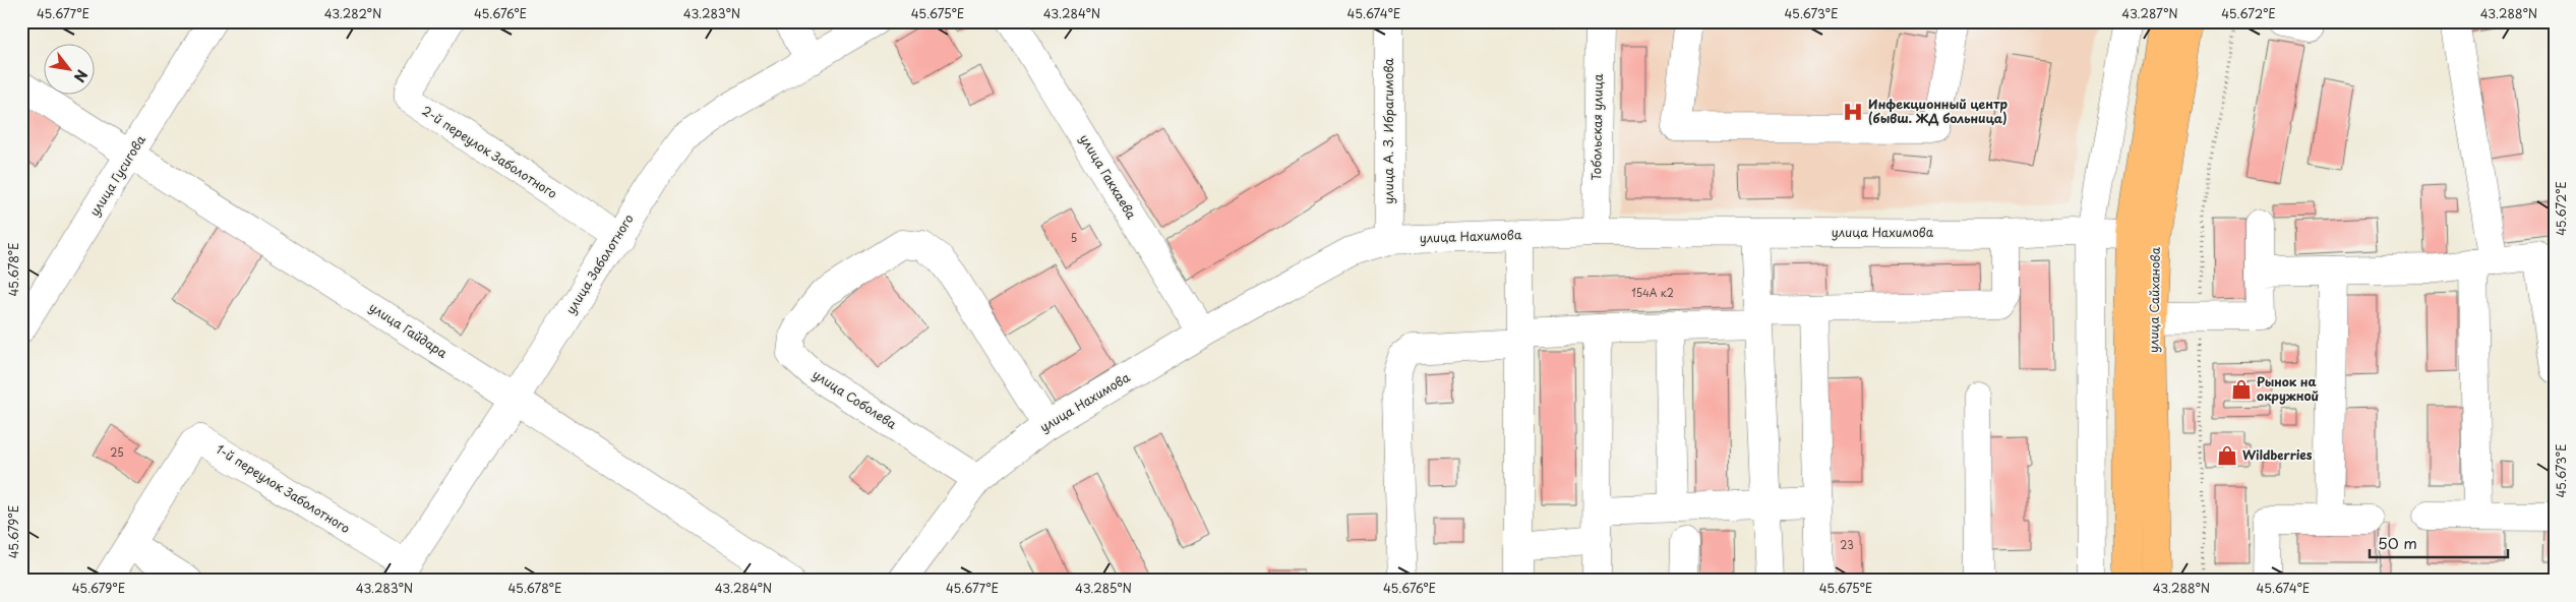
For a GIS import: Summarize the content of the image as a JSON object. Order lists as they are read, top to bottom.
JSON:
{
  "streets": {
    "main road": ["улица Сайханова"],
    "street": [
      "Тобольская улица",
      "улица А. З. Ибрагимова",
      "2-й переулок Заболотного",
      "улица Гусигова",
      "улица Гаккаева",
      "улица Нахимова",
      "улица Заболотного",
      "улица Гайдара",
      "улица Соболева",
      "1-й переулок Заболотного"
    ]
  },
  "crossings": [
    ["Тобольская улица", "улица Нахимова"],
    ["улица А. З. Ибрагимова", "улица Нахимова"],
    ["2-й переулок Заболотного", "улица Заболотного"],
    ["улица Гусигова", "улица Гайдара"],
    ["улица Гаккаева", "улица Нахимова"],
    ["улица Нахимова", "улица Сайханова"],
    ["улица Нахимова", "улица Соболева"],
    ["улица Заболотного", "улица Гайдара"],
    ["улица Заболотного", "1-й переулок Заболотного"]
  ],
  "places": {
    "hospital": ["Инфекционный центр (бывш. ЖД больница)"],
    "shop": ["Рынок на окружной", "Wildberries"]
  },
  "house_numbers": [
    "5",
    "154А к2",
    "25",
    "23"
  ],
  "scale_bar": "50 m",
  "north": "bottom right",
  "coordinates": [
    "45.677°E",
    "43.282°N",
    "45.676°E",
    "43.283°N",
    "45.675°E",
    "43.284°N",
    "45.674°E",
    "45.673°E",
    "43.287°N",
    "45.672°E",
    "43.288°N",
    "45.678°E",
    "45.679°E",
    "43.285°N"
  ]
}
